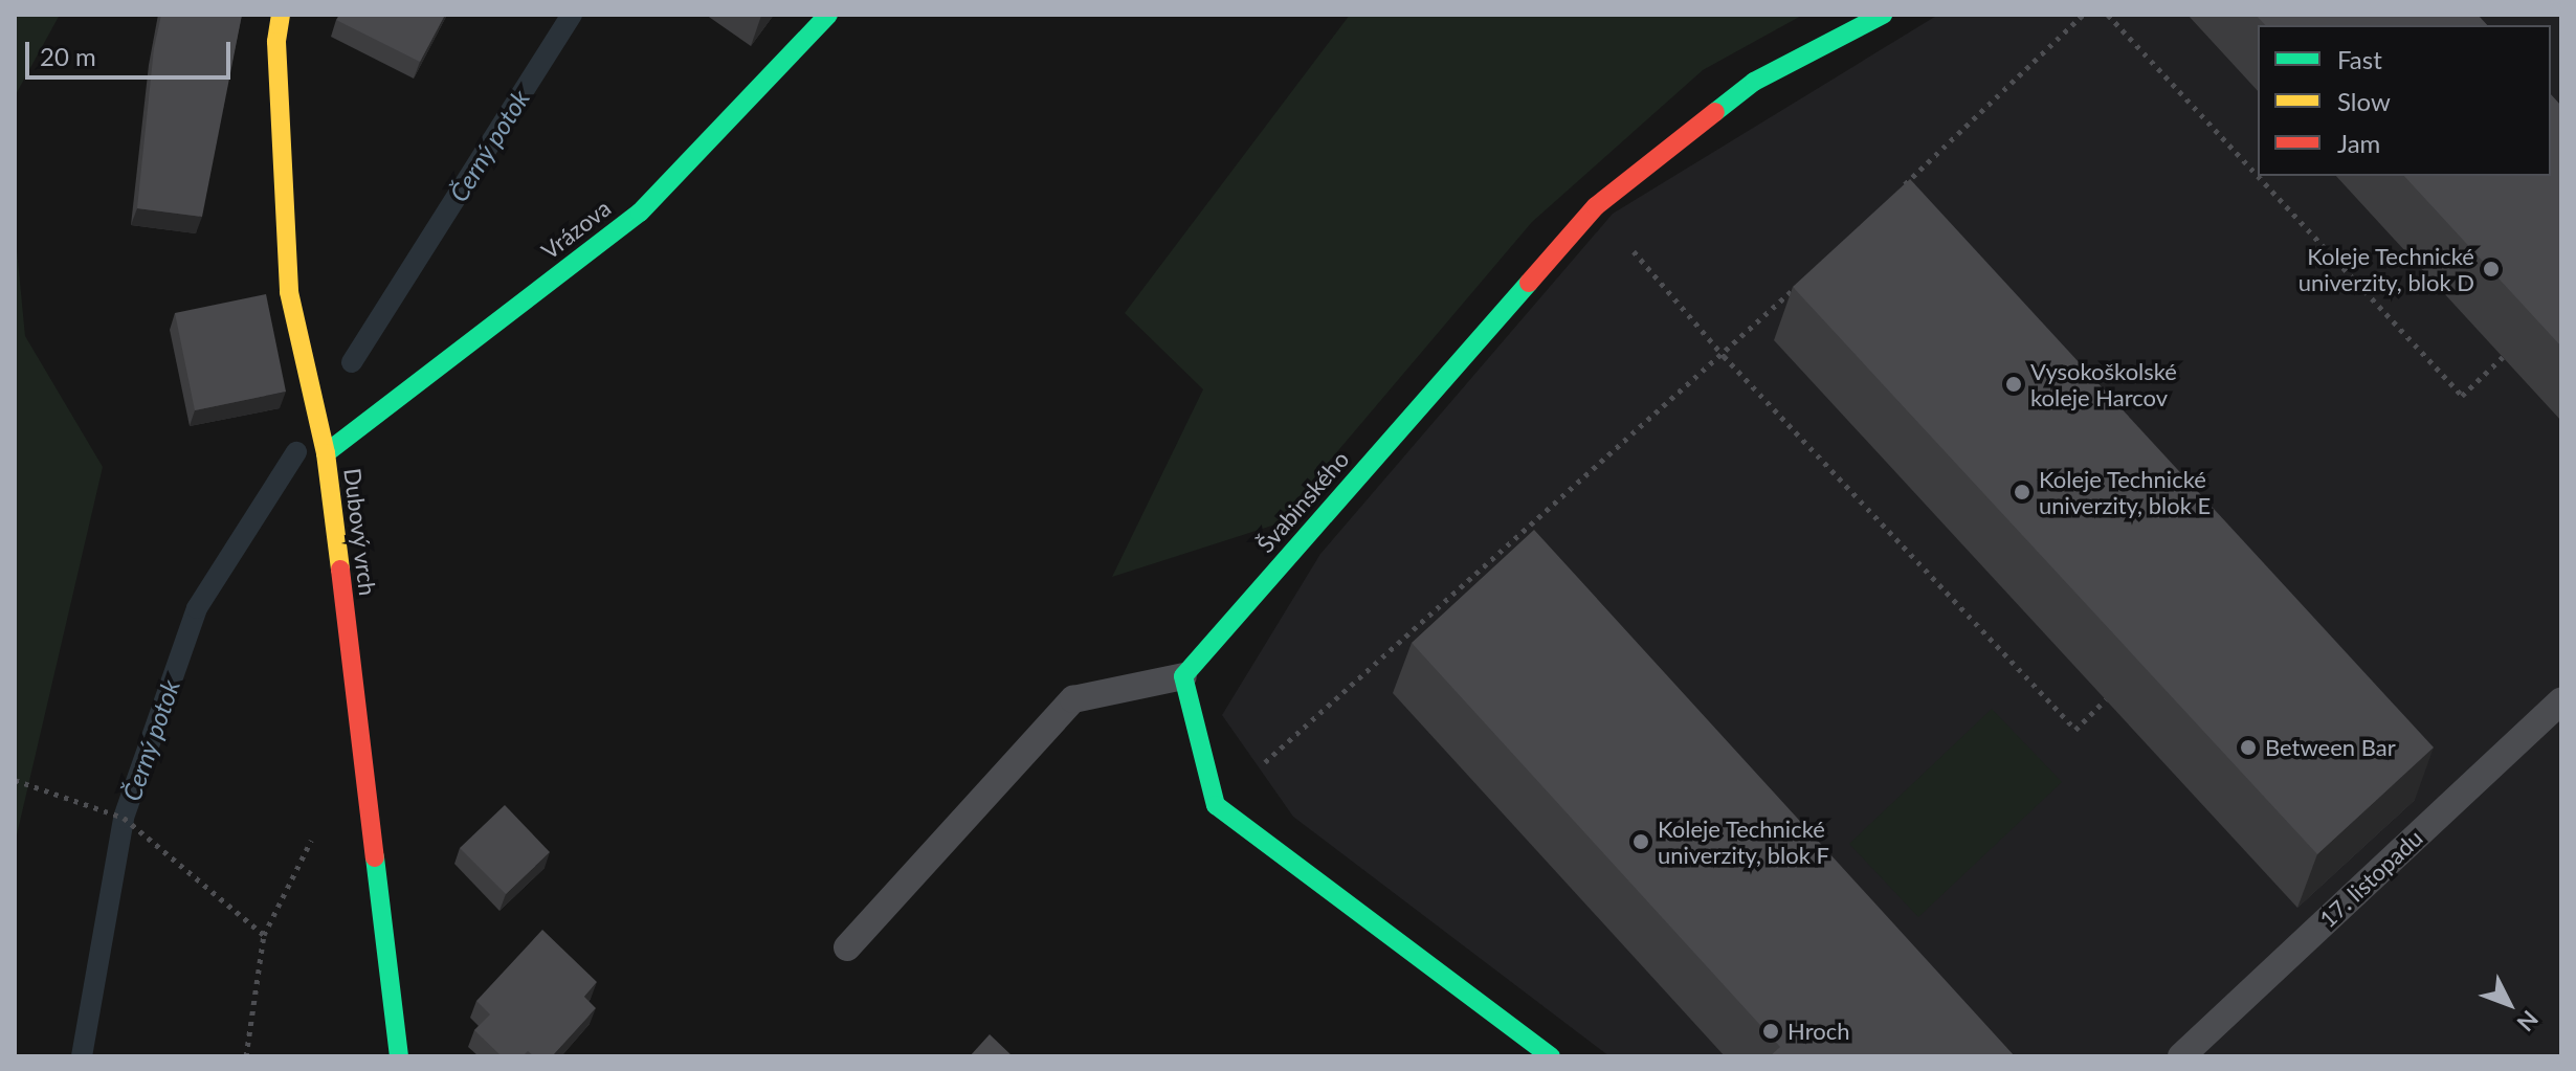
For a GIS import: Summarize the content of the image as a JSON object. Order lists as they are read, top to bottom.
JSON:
{
  "streets": {
    "street": ["Vrázova", "Švabinského", "Dubový vrch"],
    "lane": ["17. listopadu"]
  },
  "crossings": [
    ["Vrázova", "Dubový vrch"]
  ],
  "water": ["Černý potok"],
  "places": [
    "Koleje Technické univerzity, blok D",
    "Vysokoškolské koleje Harcov",
    "Koleje Technické univerzity, blok E",
    "Between Bar",
    "Koleje Technické univerzity, blok F",
    "Hroch"
  ],
  "legend": ["Fast", "Slow", "Jam"],
  "scale_bar": "20 m",
  "north": "bottom right"
}
